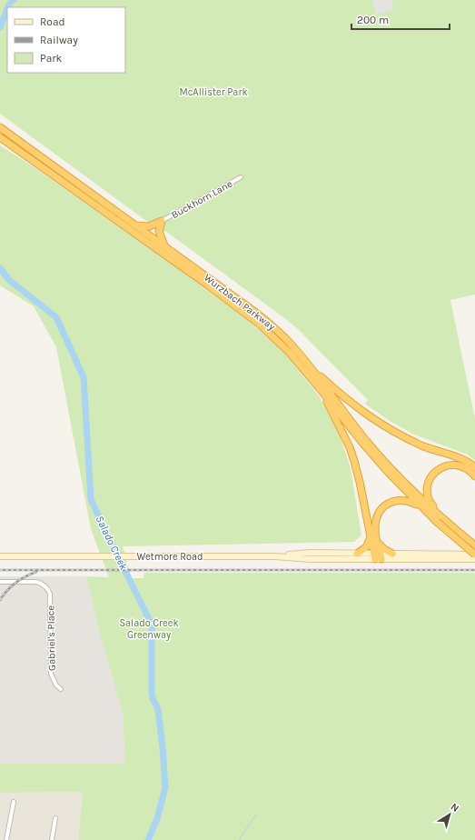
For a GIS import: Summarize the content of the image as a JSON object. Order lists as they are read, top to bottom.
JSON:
{
  "streets": {
    "highway": ["Wurzbach Parkway"],
    "main road": ["Wetmore Road"],
    "street": ["Buckhorn Lane", "Gabriel's Place"]
  },
  "crossings": [
    ["Wurzbach Parkway", "Wetmore Road"]
  ],
  "water": ["Salado Creek"],
  "parks": ["McAllister Park", "Salado Creek Greenway"],
  "legend": ["Road", "Railway", "Park"],
  "scale_bar": "200 m",
  "north": "top right"
}
